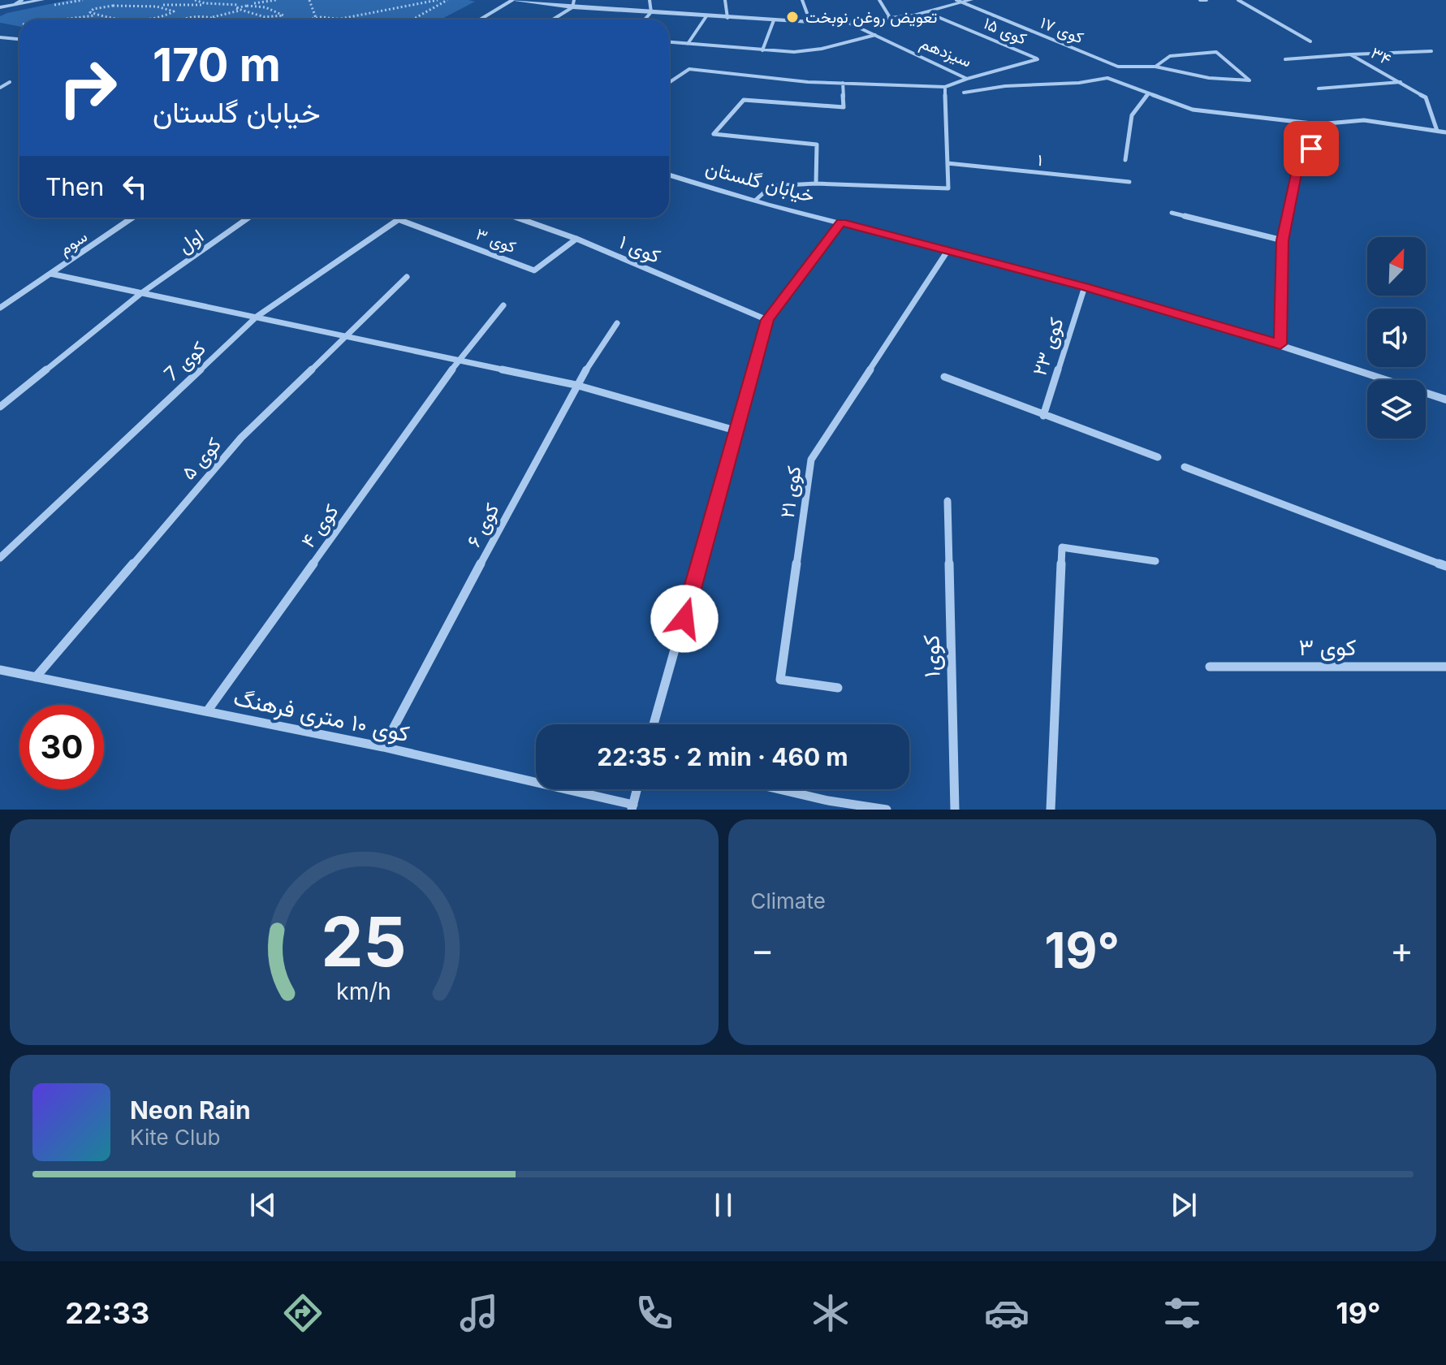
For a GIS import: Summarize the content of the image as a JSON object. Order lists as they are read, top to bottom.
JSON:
{
  "streets": {
    "street": [
      "کوی ۱۷",
      "کوی ۱۵",
      "سیزدهم",
      "۳۴",
      "۱",
      "خیابان گلستان",
      "کوی ۳",
      "اول",
      "سوم",
      "کوی ۱",
      "کوی ۲۳",
      "کوی 7",
      "کوی ۵",
      "کوی ۲۱",
      "کوی ۶",
      "کوی ۴",
      "کوی۱",
      "کوی ۱۰ متری فرهنگ"
    ]
  },
  "crossings": [
    ["کوی ۱۵", "سیزدهم"],
    ["خیابان گلستان", "کوی ۲۳"],
    ["خیابان گلستان", "کوی ۲۱"],
    ["کوی ۳", "کوی ۱"],
    ["کوی ۳", "کوی 7"],
    ["کوی ۵", "کوی ۱۰ متری فرهنگ"],
    ["کوی ۶", "کوی ۱۰ متری فرهنگ"],
    ["کوی ۴", "کوی ۱۰ متری فرهنگ"]
  ],
  "places": ["تعویض روغن نوبخت"],
  "north": "top right",
  "page": {
    "turn": ["170 m", "خیابان گلستان"],
    "then": "Then",
    "limit": "30",
    "trip": "22:35 · 2 min · 460 m",
    "tile": "Climate",
    "heat": ["−", "19°", "+"],
    "song": ["Neon Rain", "Kite Club"],
    "tabs": ["22:33", "19°"],
    "gauge": ["25", "km/h"]
  }
}
